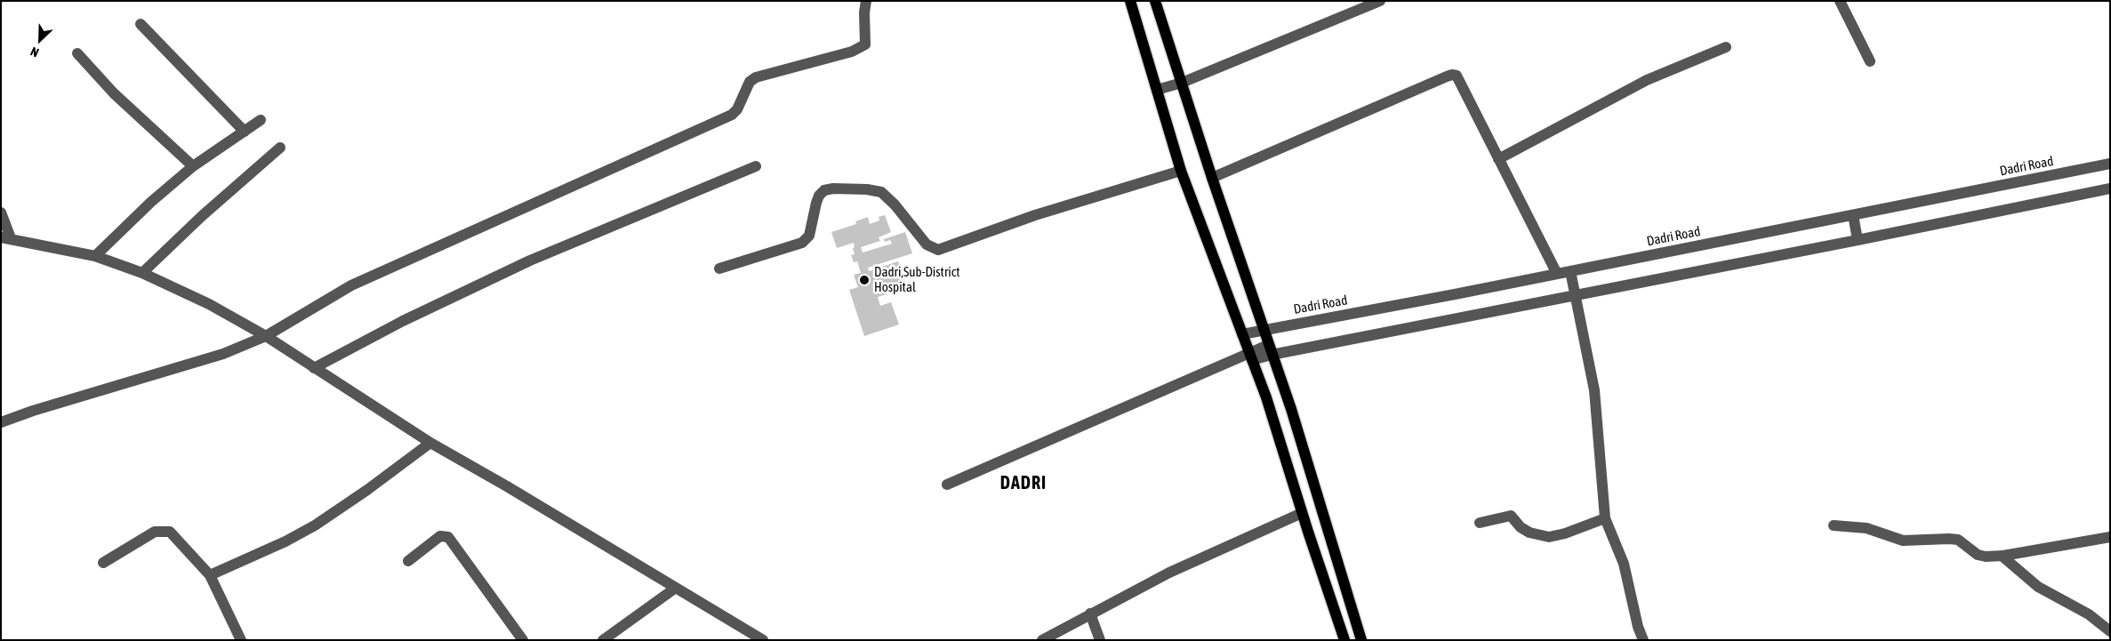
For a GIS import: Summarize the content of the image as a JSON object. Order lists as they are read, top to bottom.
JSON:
{
  "streets": {
    "street": ["Dadri Road"]
  },
  "districts": ["DADRI"],
  "places": ["Dadri,Sub-District Hospital"],
  "north": "bottom left"
}
